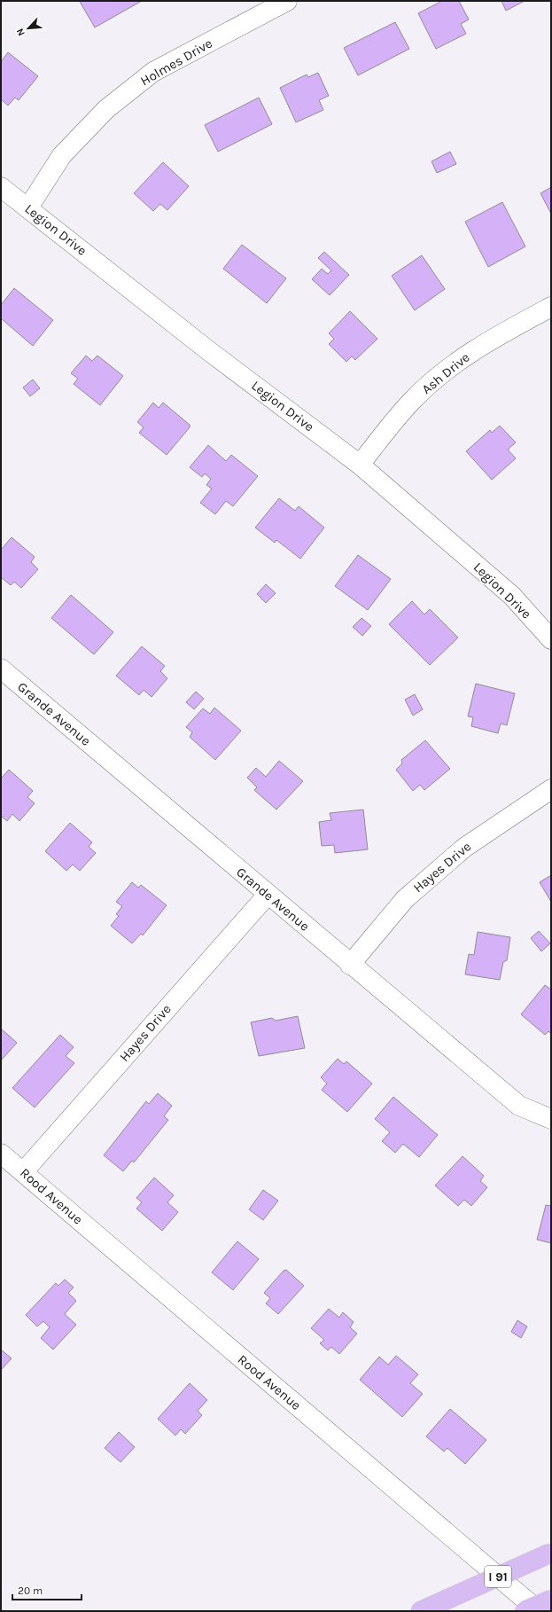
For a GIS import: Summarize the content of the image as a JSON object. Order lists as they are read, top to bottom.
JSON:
{
  "streets": {
    "highway": ["I 91"],
    "street": [
      "Holmes Drive",
      "Legion Drive",
      "Ash Drive",
      "Grande Avenue",
      "Hayes Drive",
      "Rood Avenue"
    ]
  },
  "crossings": [
    ["Holmes Drive", "Legion Drive"],
    ["Legion Drive", "Ash Drive"],
    ["Grande Avenue", "Hayes Drive"],
    ["Hayes Drive", "Rood Avenue"]
  ],
  "scale_bar": "20 m",
  "north": "bottom left"
}
